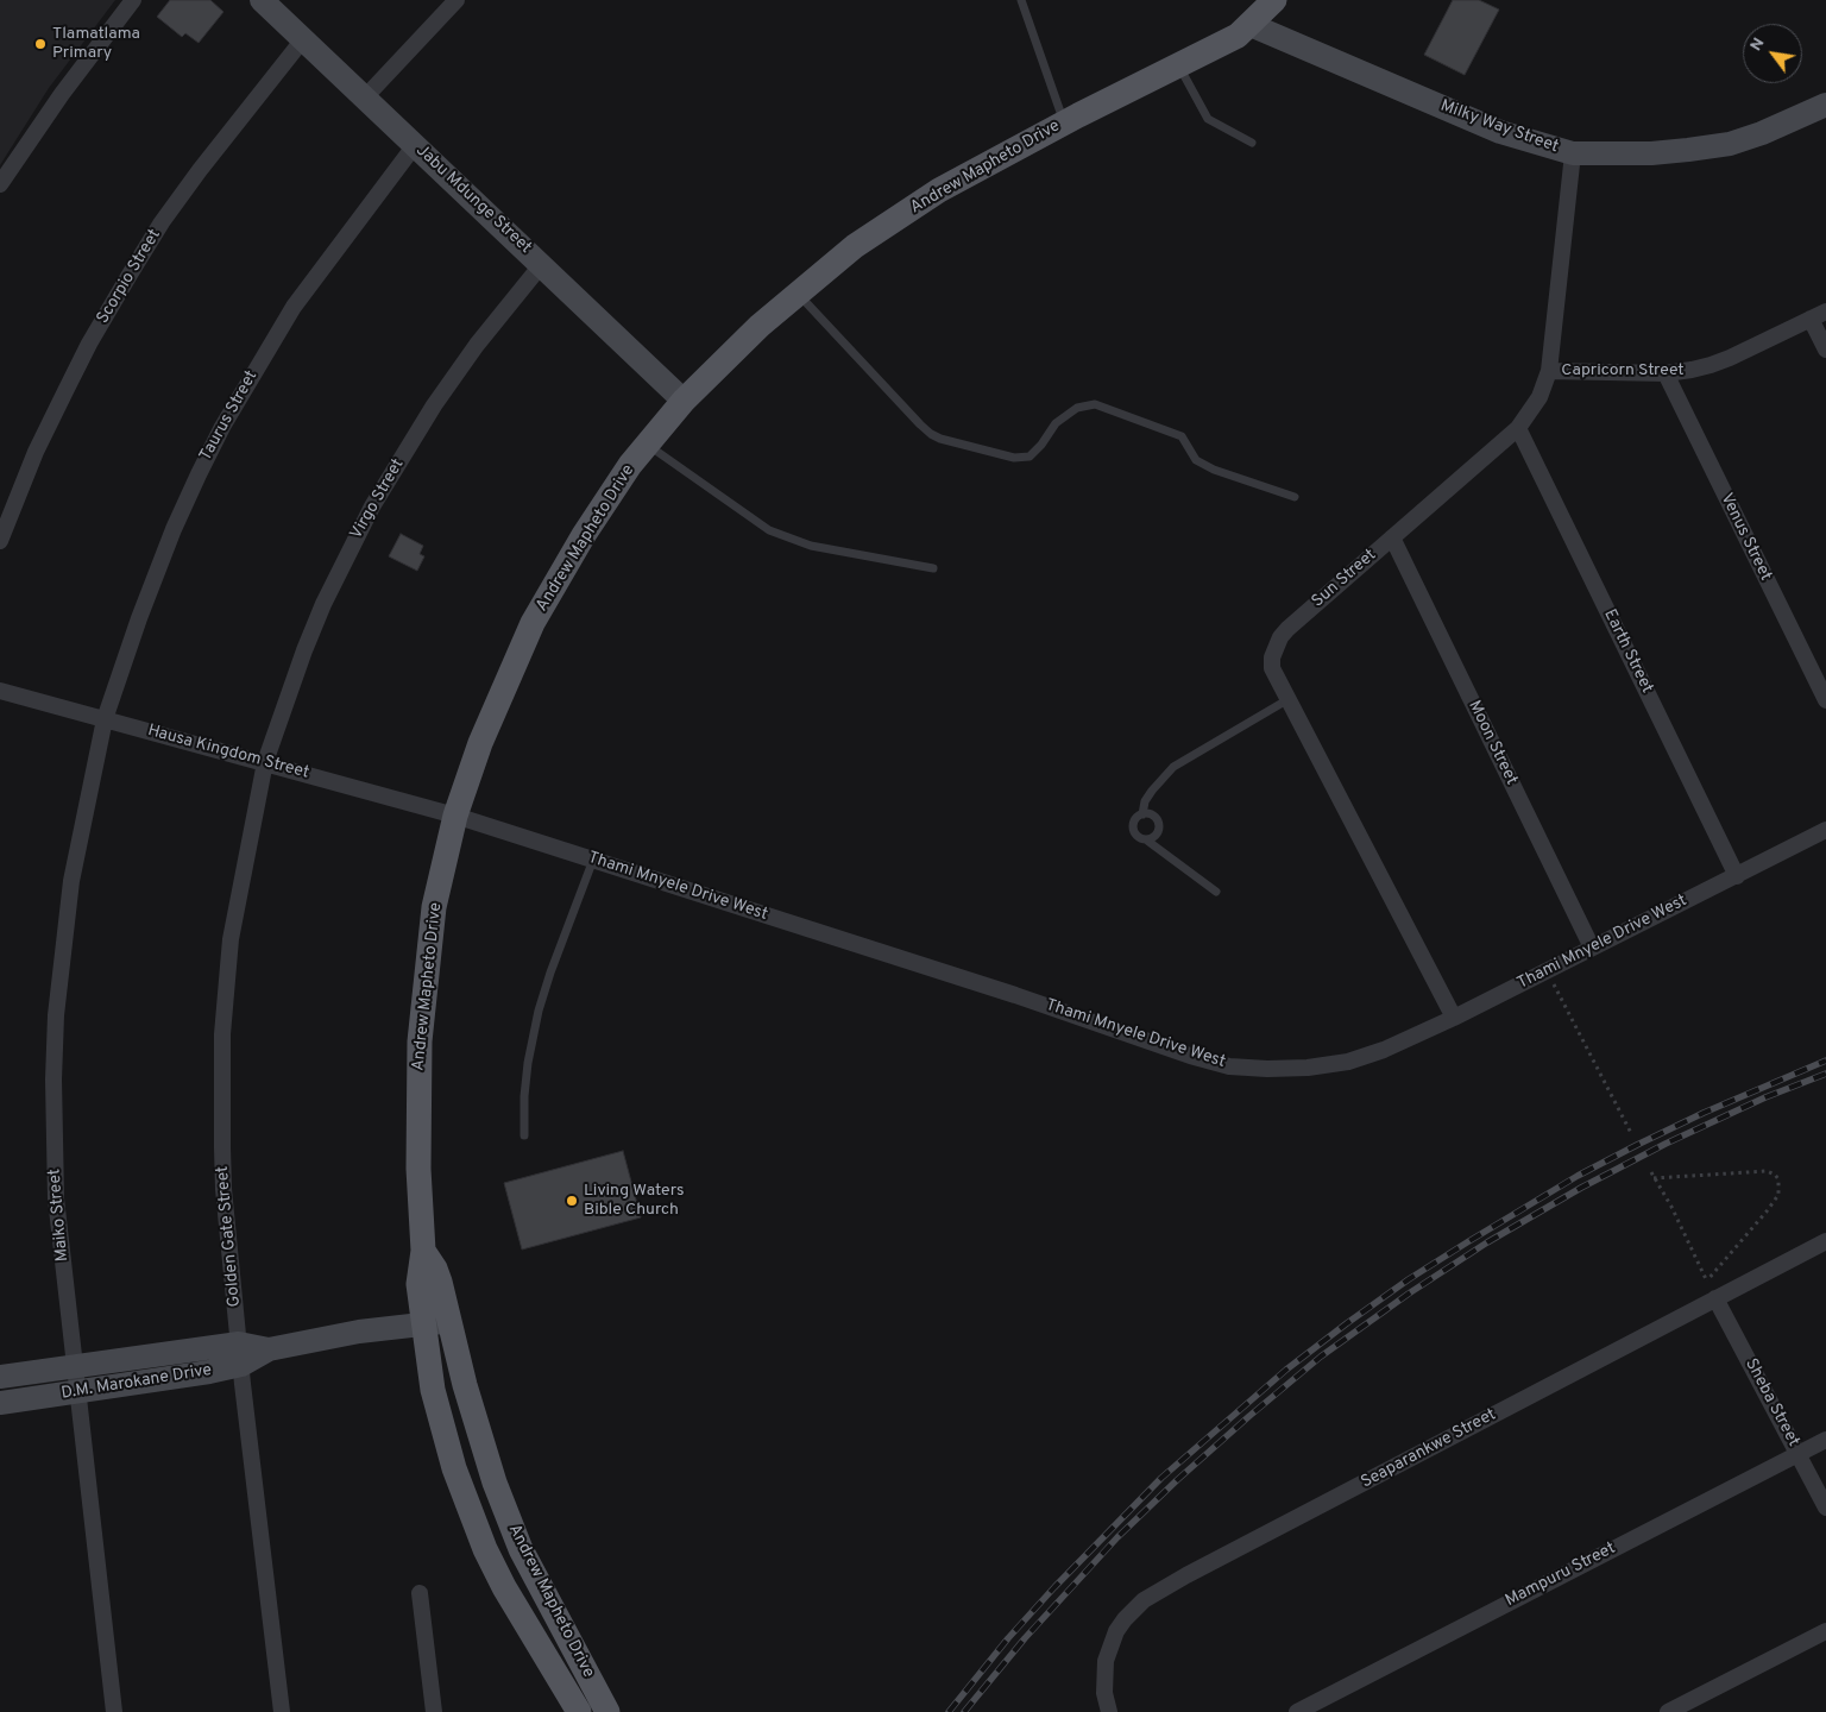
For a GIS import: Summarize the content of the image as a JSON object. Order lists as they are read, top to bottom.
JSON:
{
  "streets": {
    "main road": ["Andrew Mapheto Drive"],
    "street": [
      "Milky Way Street",
      "Jabu Mdunge Street",
      "Scorpio Street",
      "Capricorn Street",
      "Taurus Street",
      "Virgo Street",
      "Venus Street",
      "Sun Street",
      "Earth Street",
      "Moon Street",
      "Hausa Kingdom Street",
      "Thami Mnyele Drive West",
      "Maiko Street",
      "Golden Gate Street",
      "D.M. Marokane Drive",
      "Sheba Street",
      "Seaparankwe Street",
      "Mampuru Street"
    ]
  },
  "crossings": [
    ["Milky Way Street", "Andrew Mapheto Drive"],
    ["Milky Way Street", "Sun Street"],
    ["Andrew Mapheto Drive", "Jabu Mdunge Street"],
    ["Andrew Mapheto Drive", "Hausa Kingdom Street"],
    ["Andrew Mapheto Drive", "Thami Mnyele Drive West"],
    ["Andrew Mapheto Drive", "D.M. Marokane Drive"],
    ["Jabu Mdunge Street", "Scorpio Street"],
    ["Jabu Mdunge Street", "Taurus Street"],
    ["Jabu Mdunge Street", "Virgo Street"],
    ["Capricorn Street", "Venus Street"],
    ["Capricorn Street", "Sun Street"],
    ["Taurus Street", "Hausa Kingdom Street"],
    ["Taurus Street", "Maiko Street"],
    ["Virgo Street", "Hausa Kingdom Street"],
    ["Virgo Street", "Golden Gate Street"],
    ["Sun Street", "Earth Street"],
    ["Sun Street", "Moon Street"],
    ["Sun Street", "Thami Mnyele Drive West"],
    ["Earth Street", "Thami Mnyele Drive West"],
    ["Moon Street", "Thami Mnyele Drive West"],
    ["Hausa Kingdom Street", "Thami Mnyele Drive West"],
    ["Hausa Kingdom Street", "Maiko Street"],
    ["Hausa Kingdom Street", "Golden Gate Street"],
    ["Maiko Street", "D.M. Marokane Drive"],
    ["Golden Gate Street", "D.M. Marokane Drive"],
    ["Sheba Street", "Seaparankwe Street"],
    ["Sheba Street", "Mampuru Street"]
  ],
  "places": ["Tlamatlama Primary", "Living Waters Bible Church"],
  "north": "top left"
}
